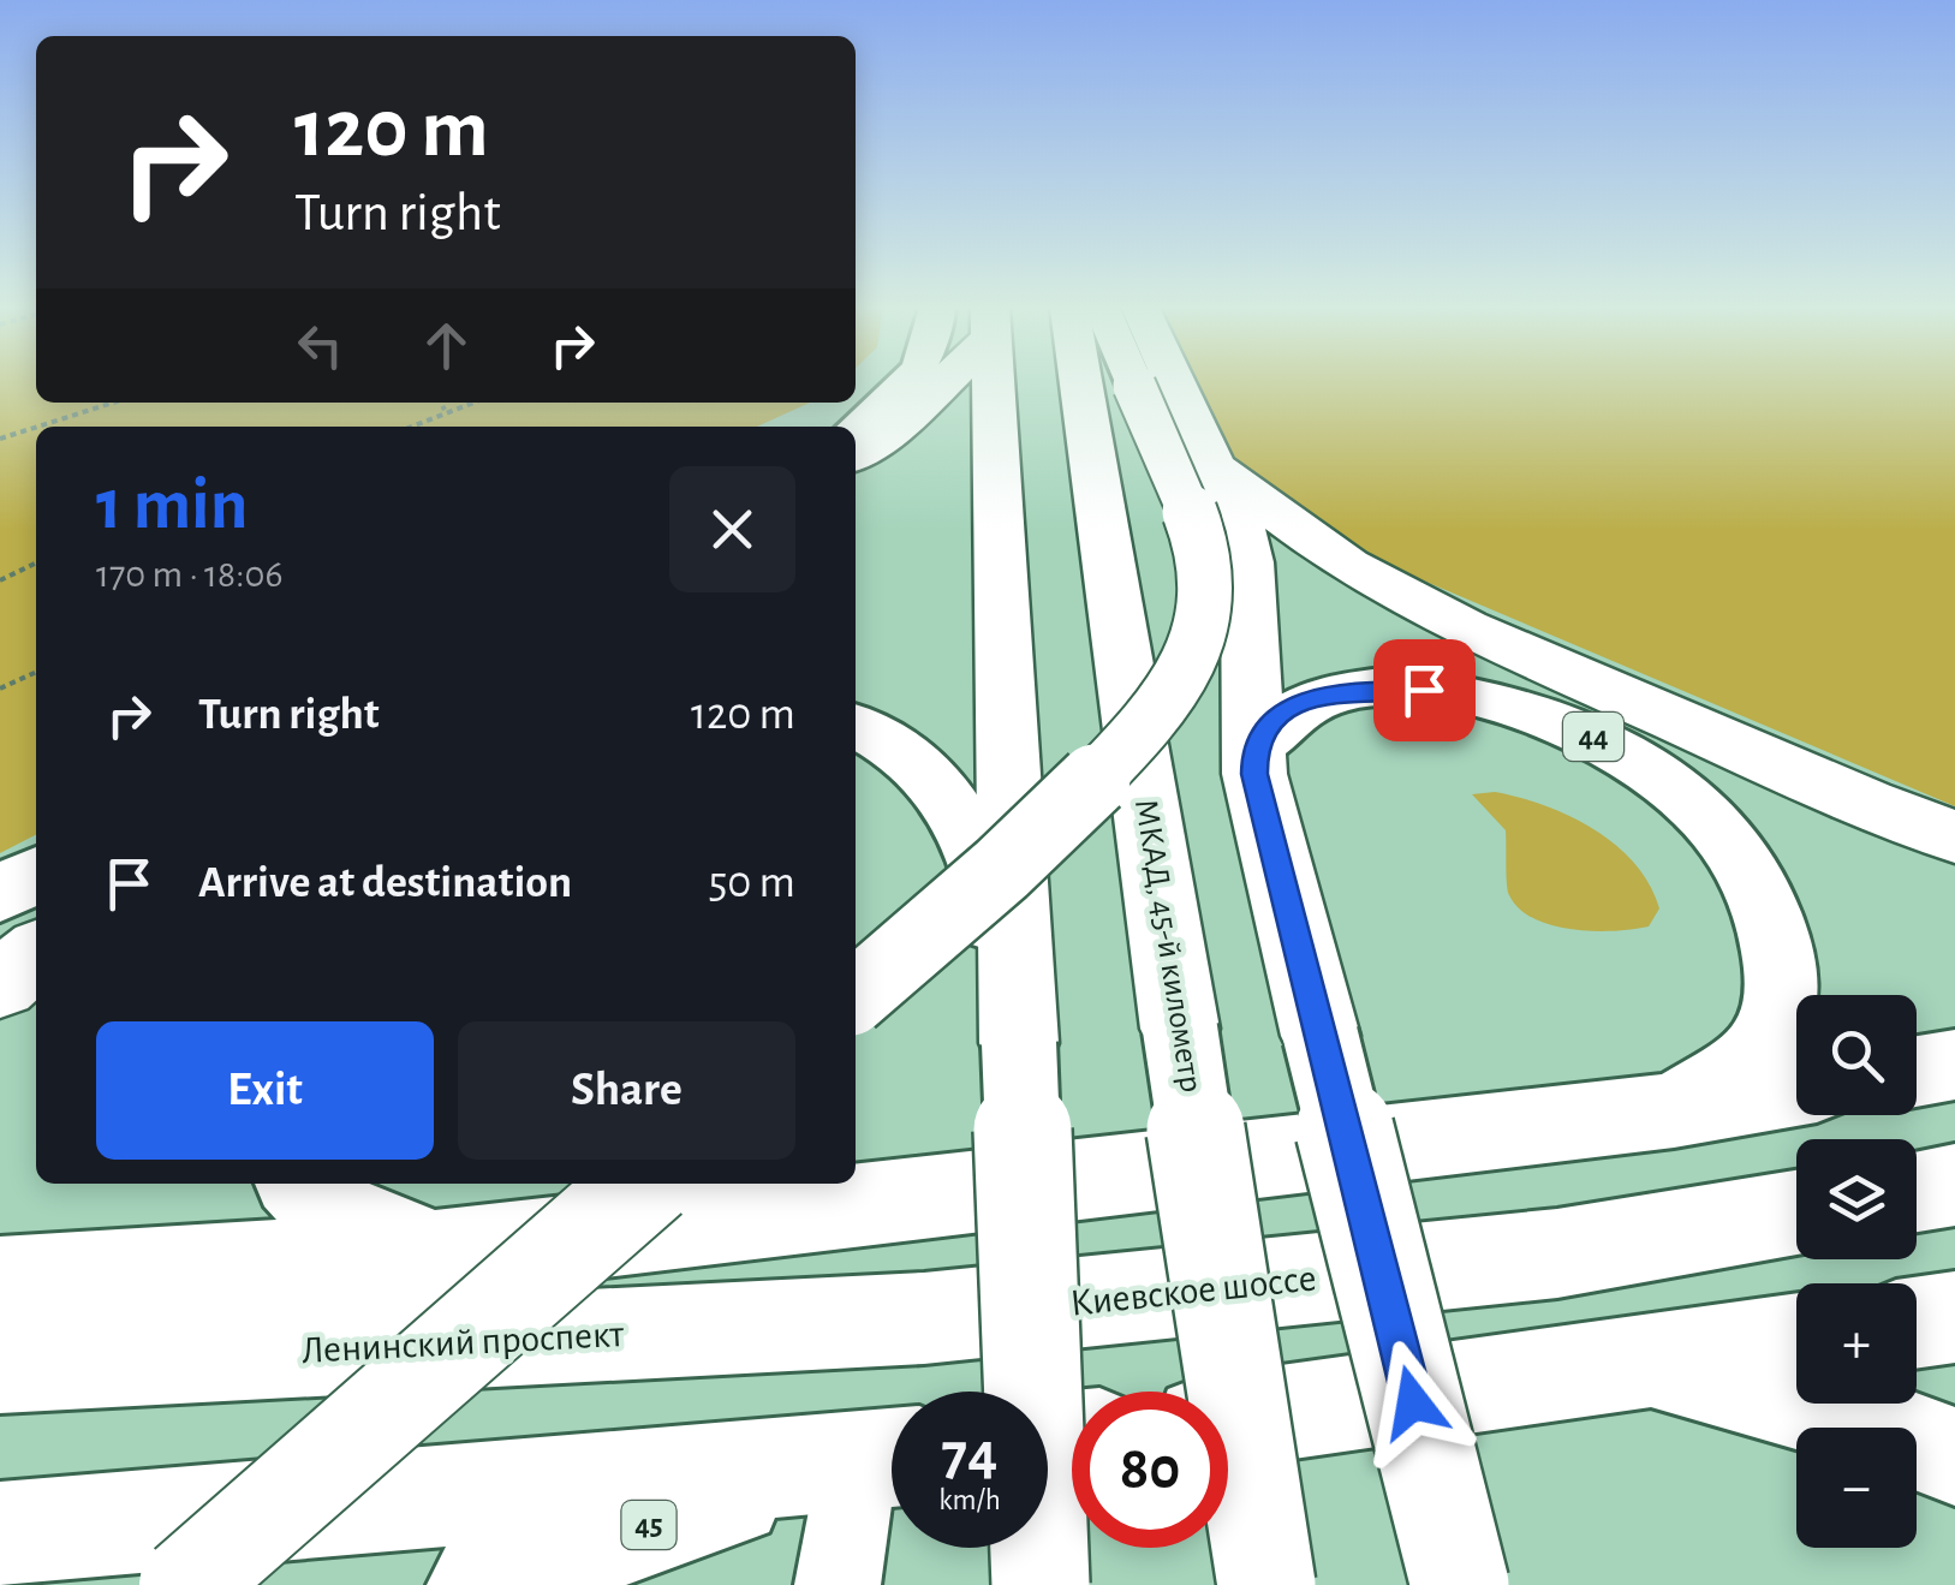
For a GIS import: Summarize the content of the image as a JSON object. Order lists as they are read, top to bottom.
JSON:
{
  "streets": {
    "highway": ["МКАД, 45-й километр"],
    "main road": [
      "44",
      "Киевское шоссе",
      "Ленинский проспект",
      "45"
    ]
  },
  "crossings": [
    ["Киевское шоссе", "Ленинский проспект"]
  ],
  "page": {
    "turn": ["120 m", "Turn right"],
    "heading": ["1 min", "170 m · 18:06"],
    "list": [
      {
        "name": "Turn right",
        "value": "120 m"
      },
      {
        "name": "Arrive at destination",
        "value": "50 m"
      }
    ],
    "map_buttons": ["+", "−"],
    "buttons": ["Exit", "Share"],
    "speed": "74 km/h",
    "limit": "80"
  }
}
